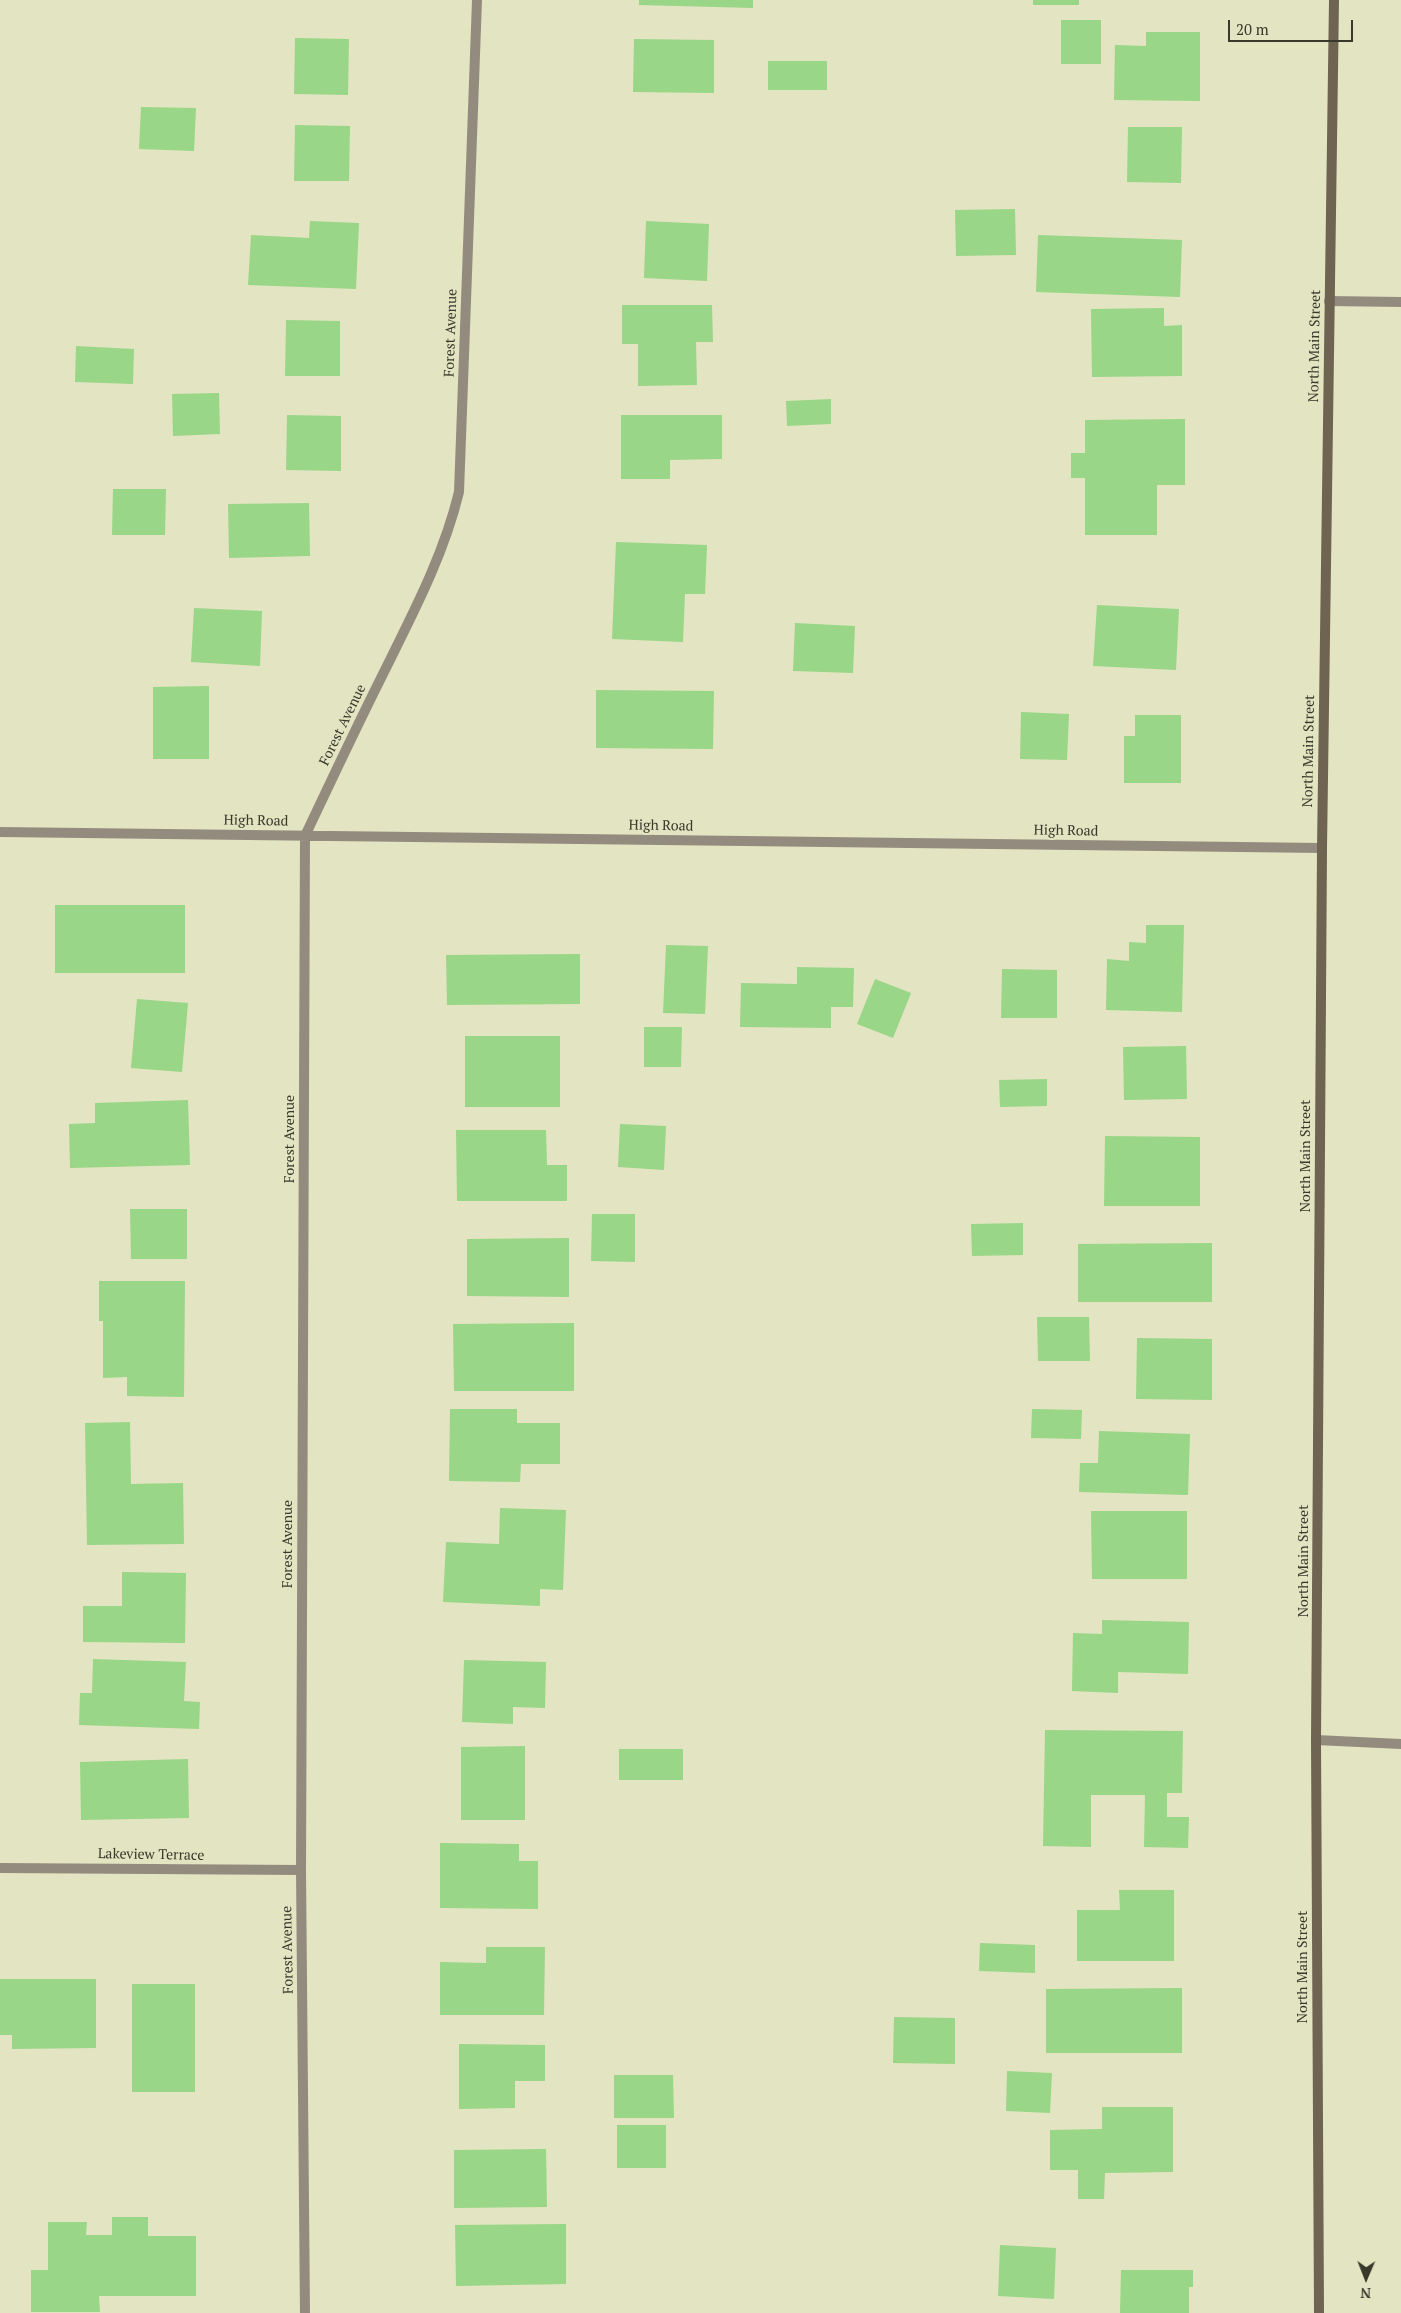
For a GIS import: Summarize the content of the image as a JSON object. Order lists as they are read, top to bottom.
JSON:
{
  "streets": {
    "street": [
      "Forest Avenue",
      "North Main Street",
      "High Road",
      "Lakeview Terrace"
    ]
  },
  "crossings": [
    ["Forest Avenue", "High Road"],
    ["Forest Avenue", "Lakeview Terrace"],
    ["North Main Street", "High Road"]
  ],
  "scale_bar": "20 m",
  "north": "bottom"
}
